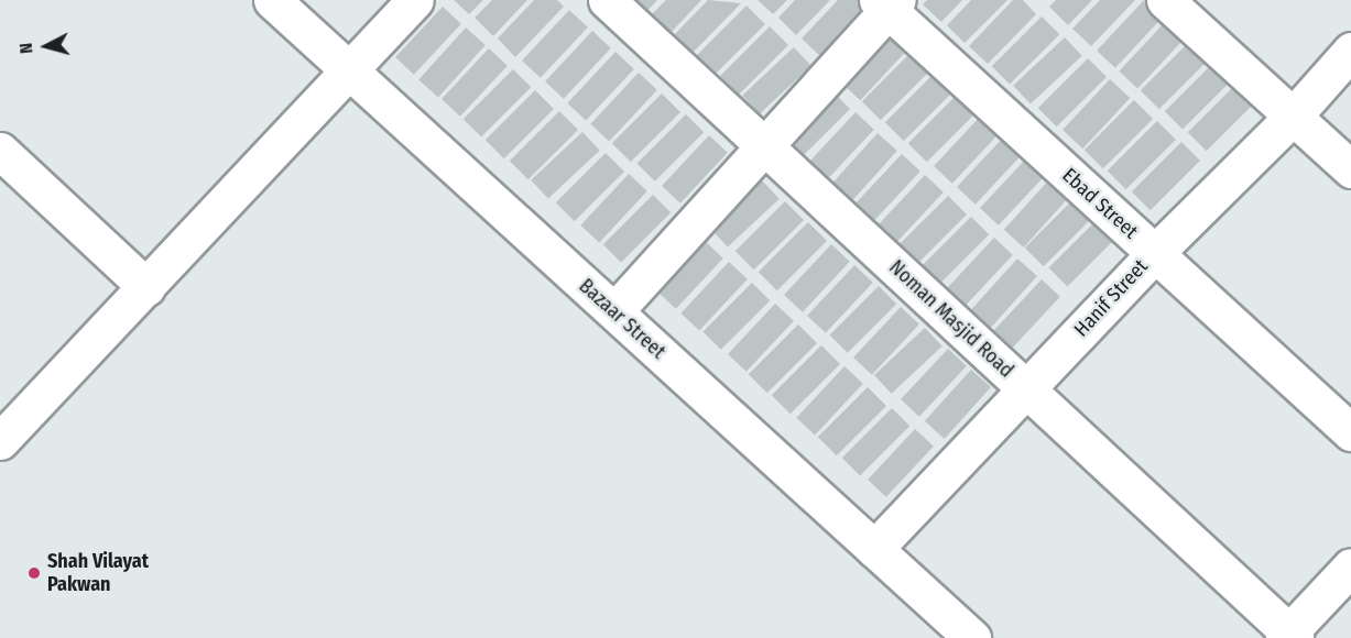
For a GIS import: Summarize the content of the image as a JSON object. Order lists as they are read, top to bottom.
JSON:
{
  "streets": {
    "street": [
      "Ebad Street",
      "Hanif Street",
      "Bazaar Street",
      "Noman Masjid Road"
    ]
  },
  "crossings": [
    ["Ebad Street", "Hanif Street"],
    ["Hanif Street", "Bazaar Street"],
    ["Hanif Street", "Noman Masjid Road"]
  ],
  "places": ["Shah Vilayat Pakwan"],
  "north": "left"
}
